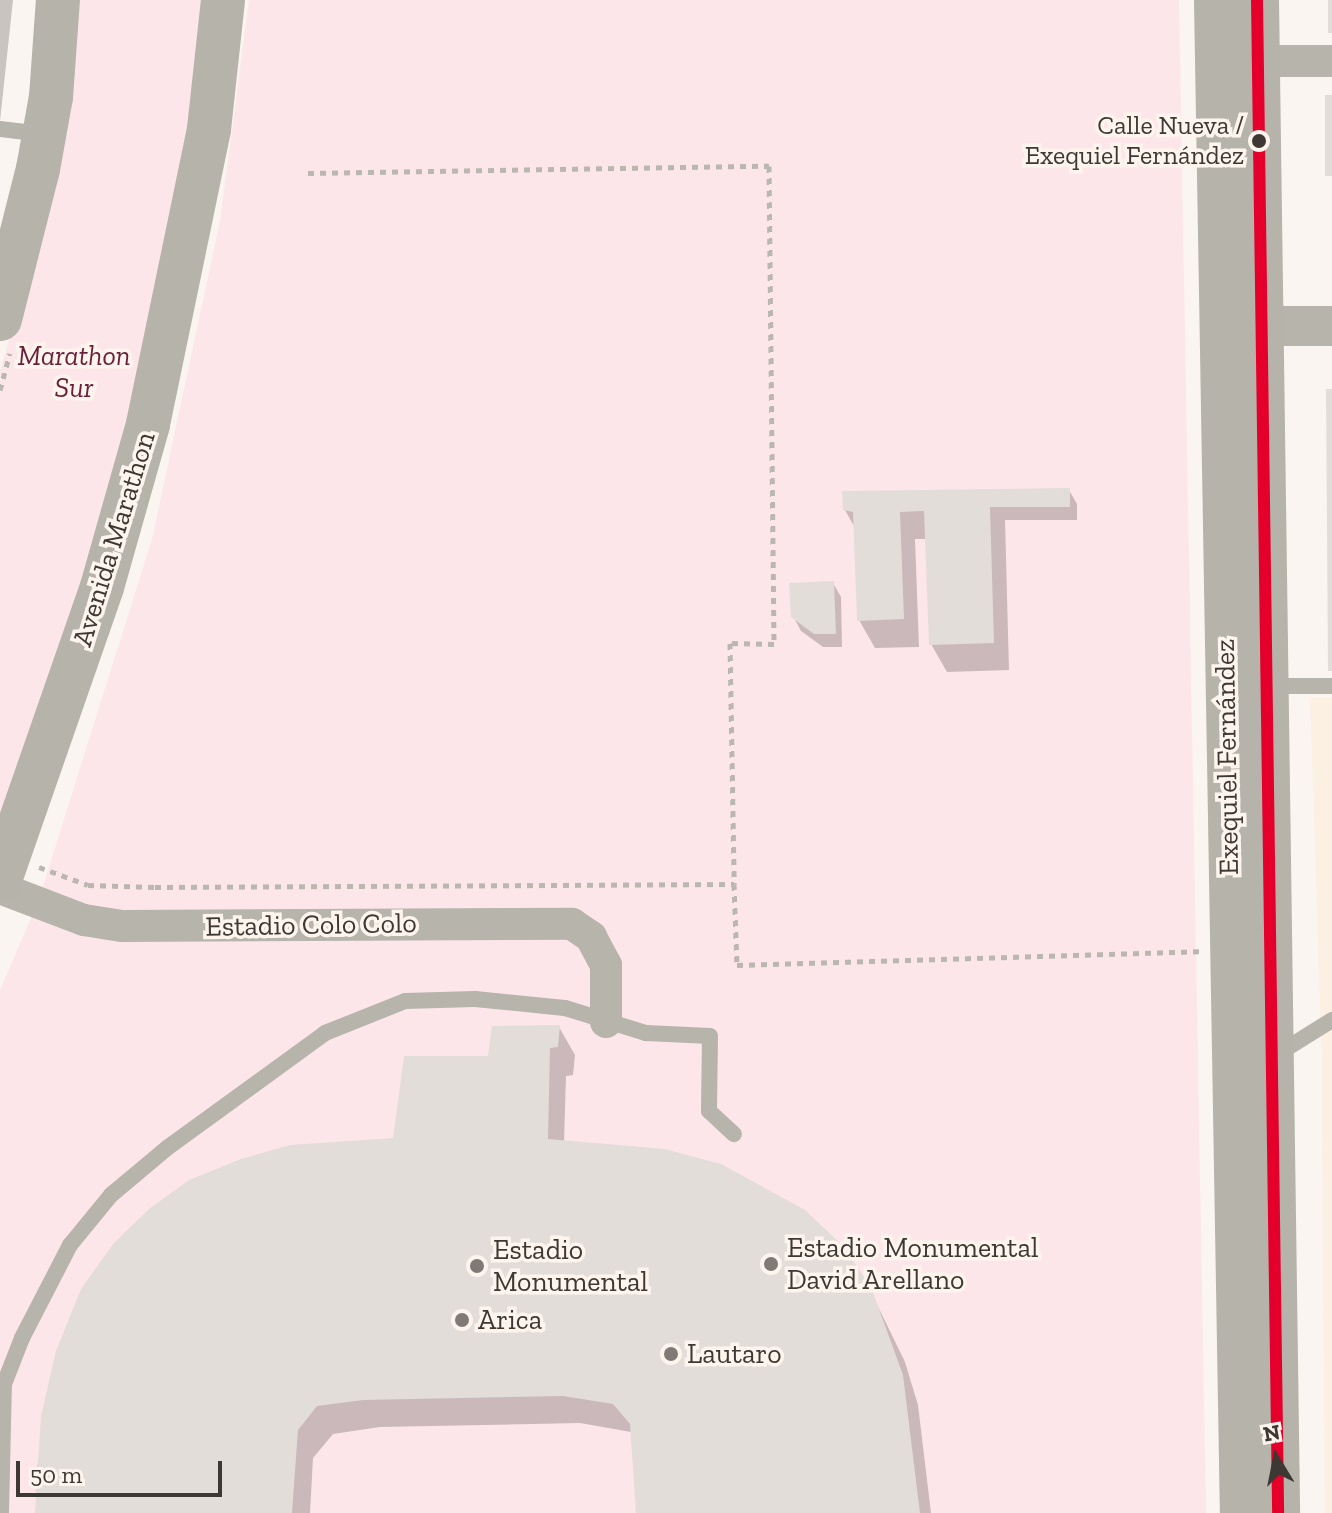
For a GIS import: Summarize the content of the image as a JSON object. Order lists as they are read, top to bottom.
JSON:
{
  "streets": {
    "main road": ["Avenida Marathon", "Exequiel Fernández"],
    "street": ["Estadio Colo Colo"]
  },
  "parks": ["Marathon Sur"],
  "places": [
    "Calle Nueva / Exequiel Fernández",
    "Estadio Monumental David Arellano",
    "Estadio Monumental",
    "Arica",
    "Lautaro"
  ],
  "scale_bar": "50 m",
  "north": "top"
}
